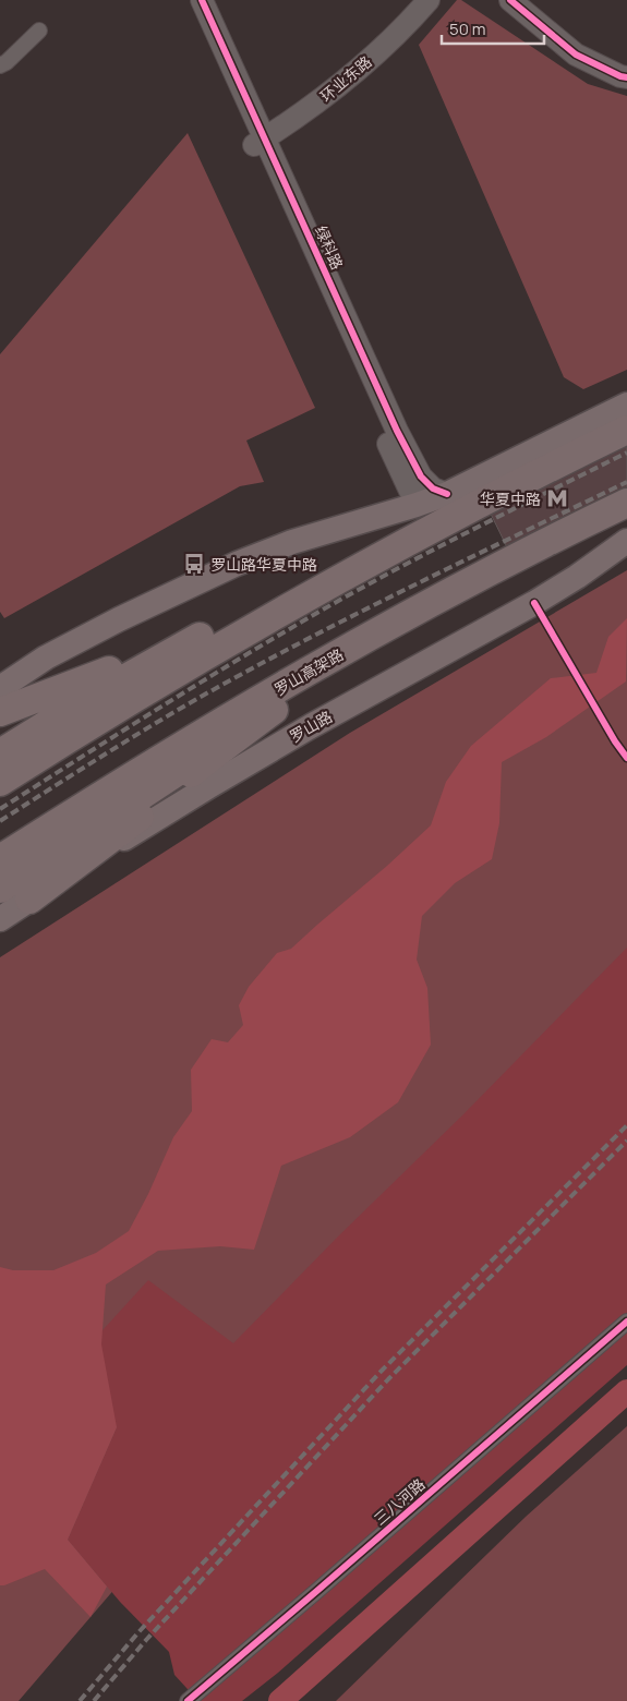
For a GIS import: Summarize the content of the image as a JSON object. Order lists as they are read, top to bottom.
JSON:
{
  "streets": {
    "highway": ["罗山高架路"],
    "main road": ["罗山路"],
    "street": ["环业东路", "绿科路", "三八河路"]
  },
  "crossings": [
    ["环业东路", "绿科路"]
  ],
  "places": {
    "metro station": ["华夏中路"],
    "bus stop": ["罗山路华夏中路"]
  },
  "scale_bar": "50 m"
}
